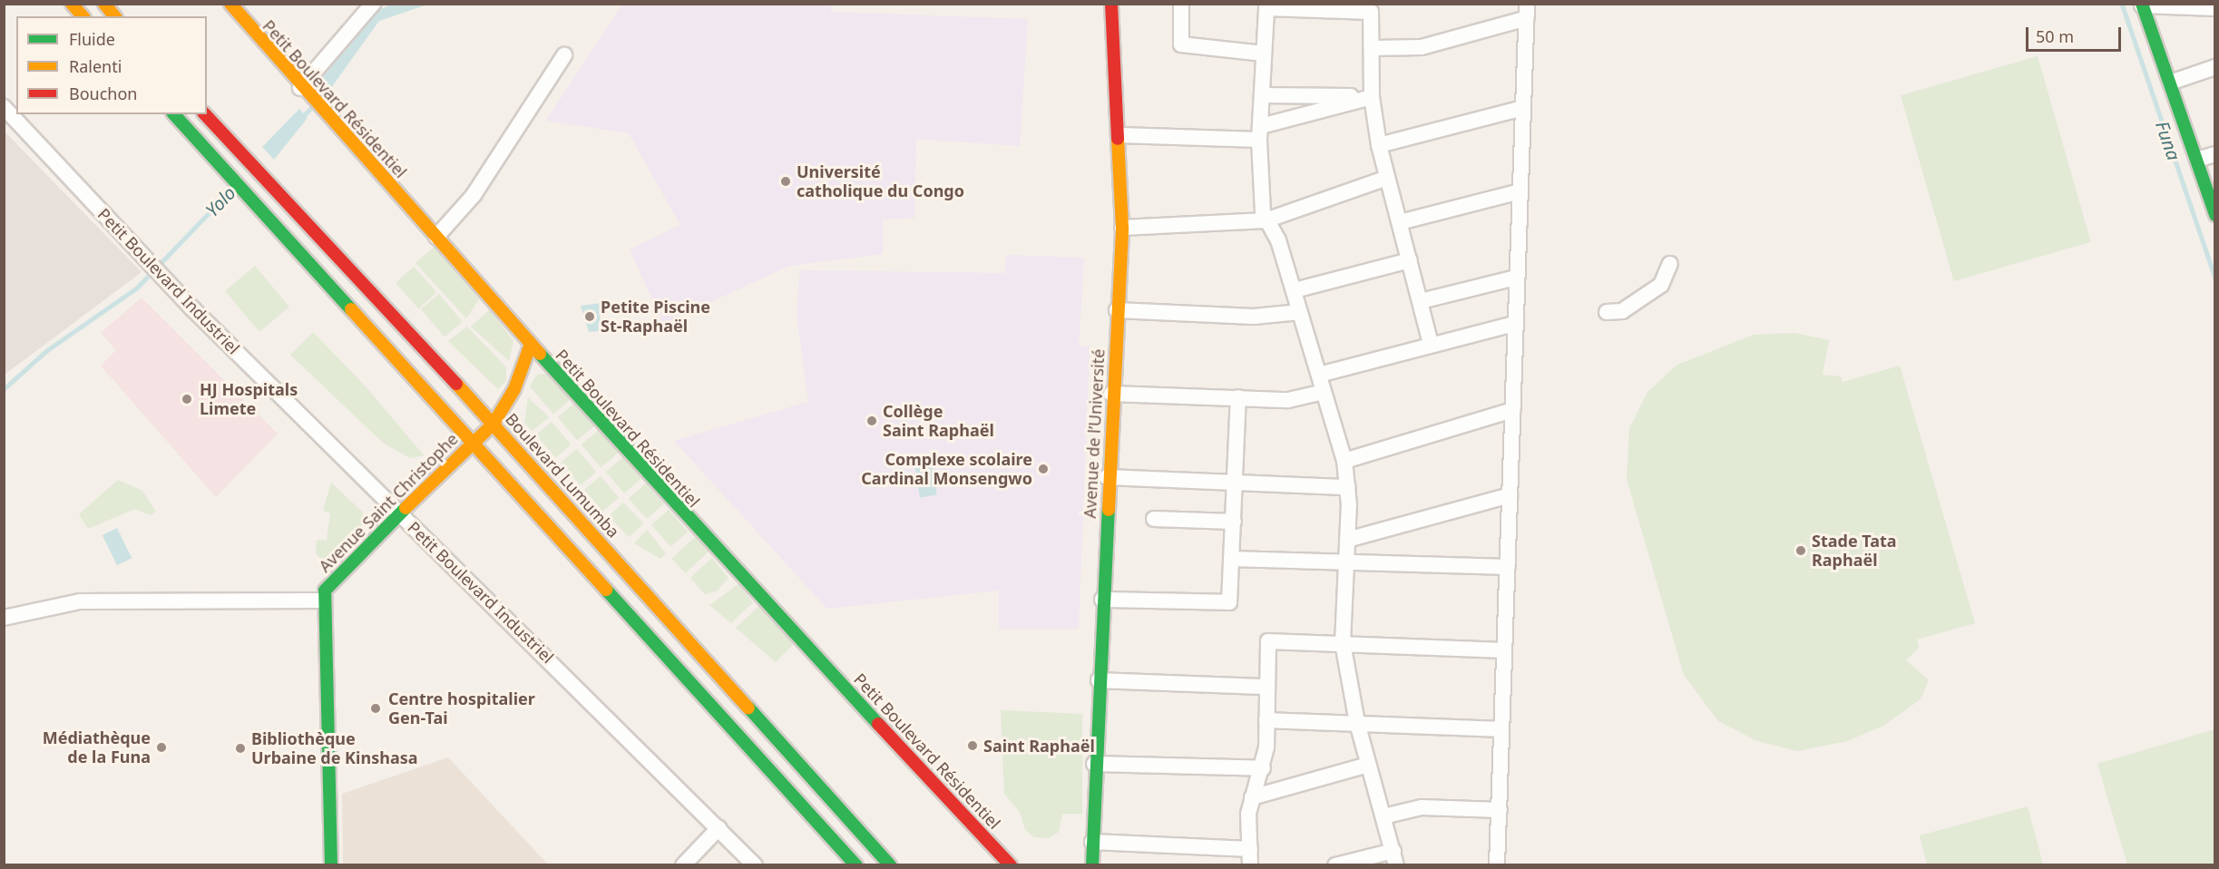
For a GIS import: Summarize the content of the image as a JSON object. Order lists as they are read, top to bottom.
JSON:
{
  "streets": {
    "main road": [
      "Petit Boulevard Résidentiel",
      "Avenue de l’Université",
      "Boulevard Lumumba",
      "Avenue Saint Christophe"
    ],
    "street": ["Petit Boulevard Industriel"]
  },
  "crossings": [
    ["Petit Boulevard Résidentiel", "Avenue Saint Christophe"],
    ["Petit Boulevard Industriel", "Avenue Saint Christophe"],
    ["Boulevard Lumumba", "Avenue Saint Christophe"]
  ],
  "water": ["Funa", "Yolo"],
  "places": [
    "Université catholique du Congo",
    "Petite Piscine St-Raphaël",
    "HJ Hospitals Limete",
    "Collège Saint Raphaël",
    "Complexe scolaire Cardinal Monsengwo",
    "Stade Tata Raphaël",
    "Centre hospitalier Gen-Tai",
    "Saint Raphaël",
    "Médiathèque de la Funa",
    "Bibliothèque Urbaine de Kinshasa"
  ],
  "legend": ["Fluide", "Ralenti", "Bouchon"],
  "scale_bar": "50 m"
}
